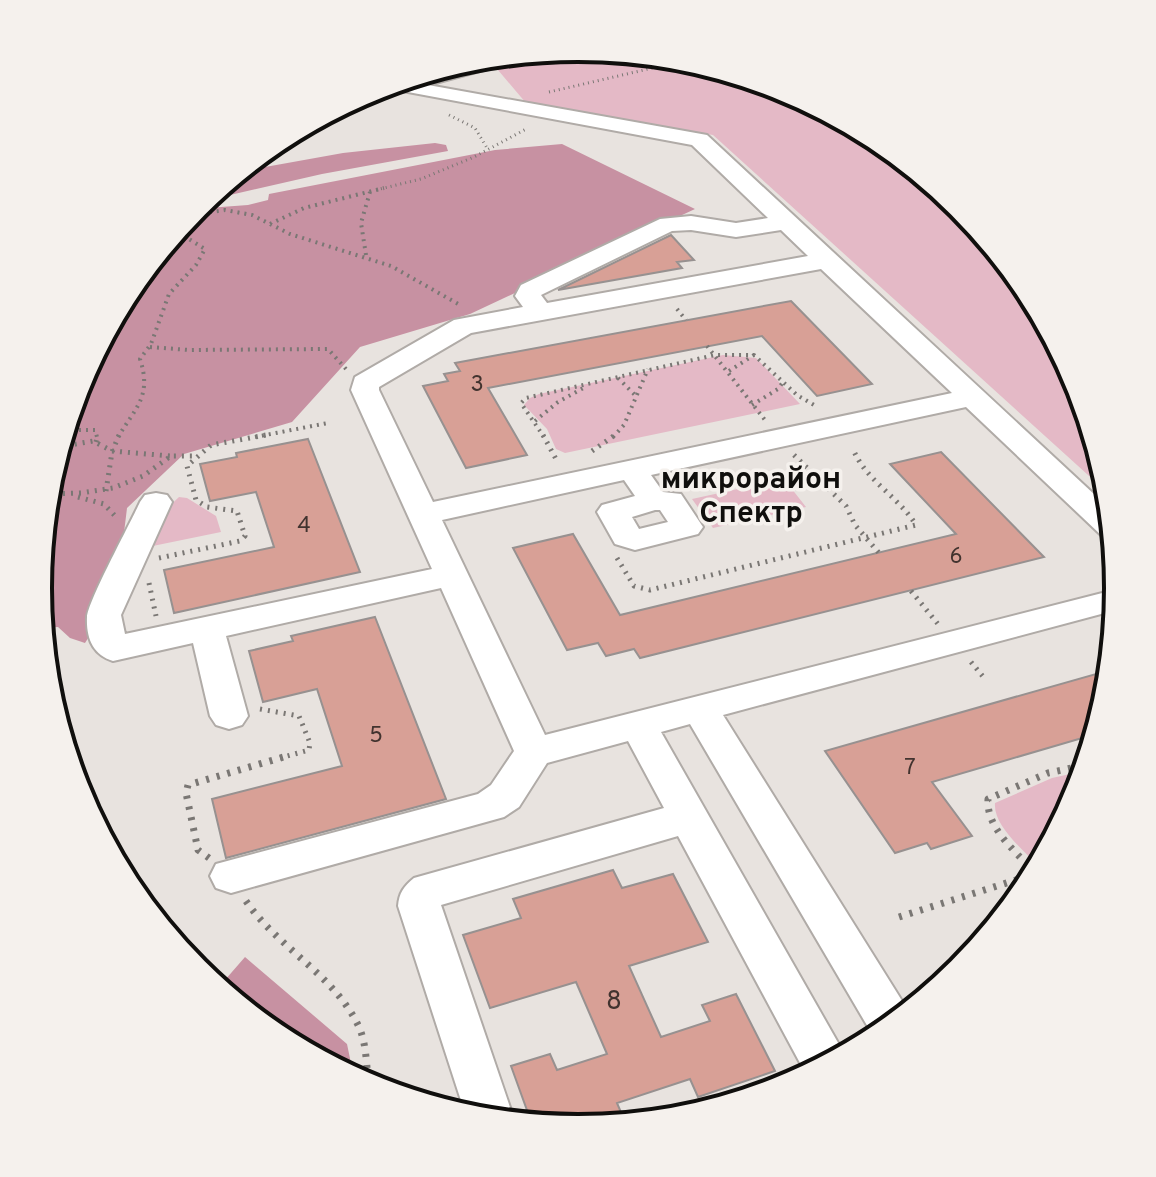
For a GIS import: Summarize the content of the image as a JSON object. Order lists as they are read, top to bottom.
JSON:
{
  "districts": ["микрорайон Спектр"],
  "house_numbers": [
    "3",
    "4",
    "6",
    "5",
    "7",
    "8"
  ]
}
